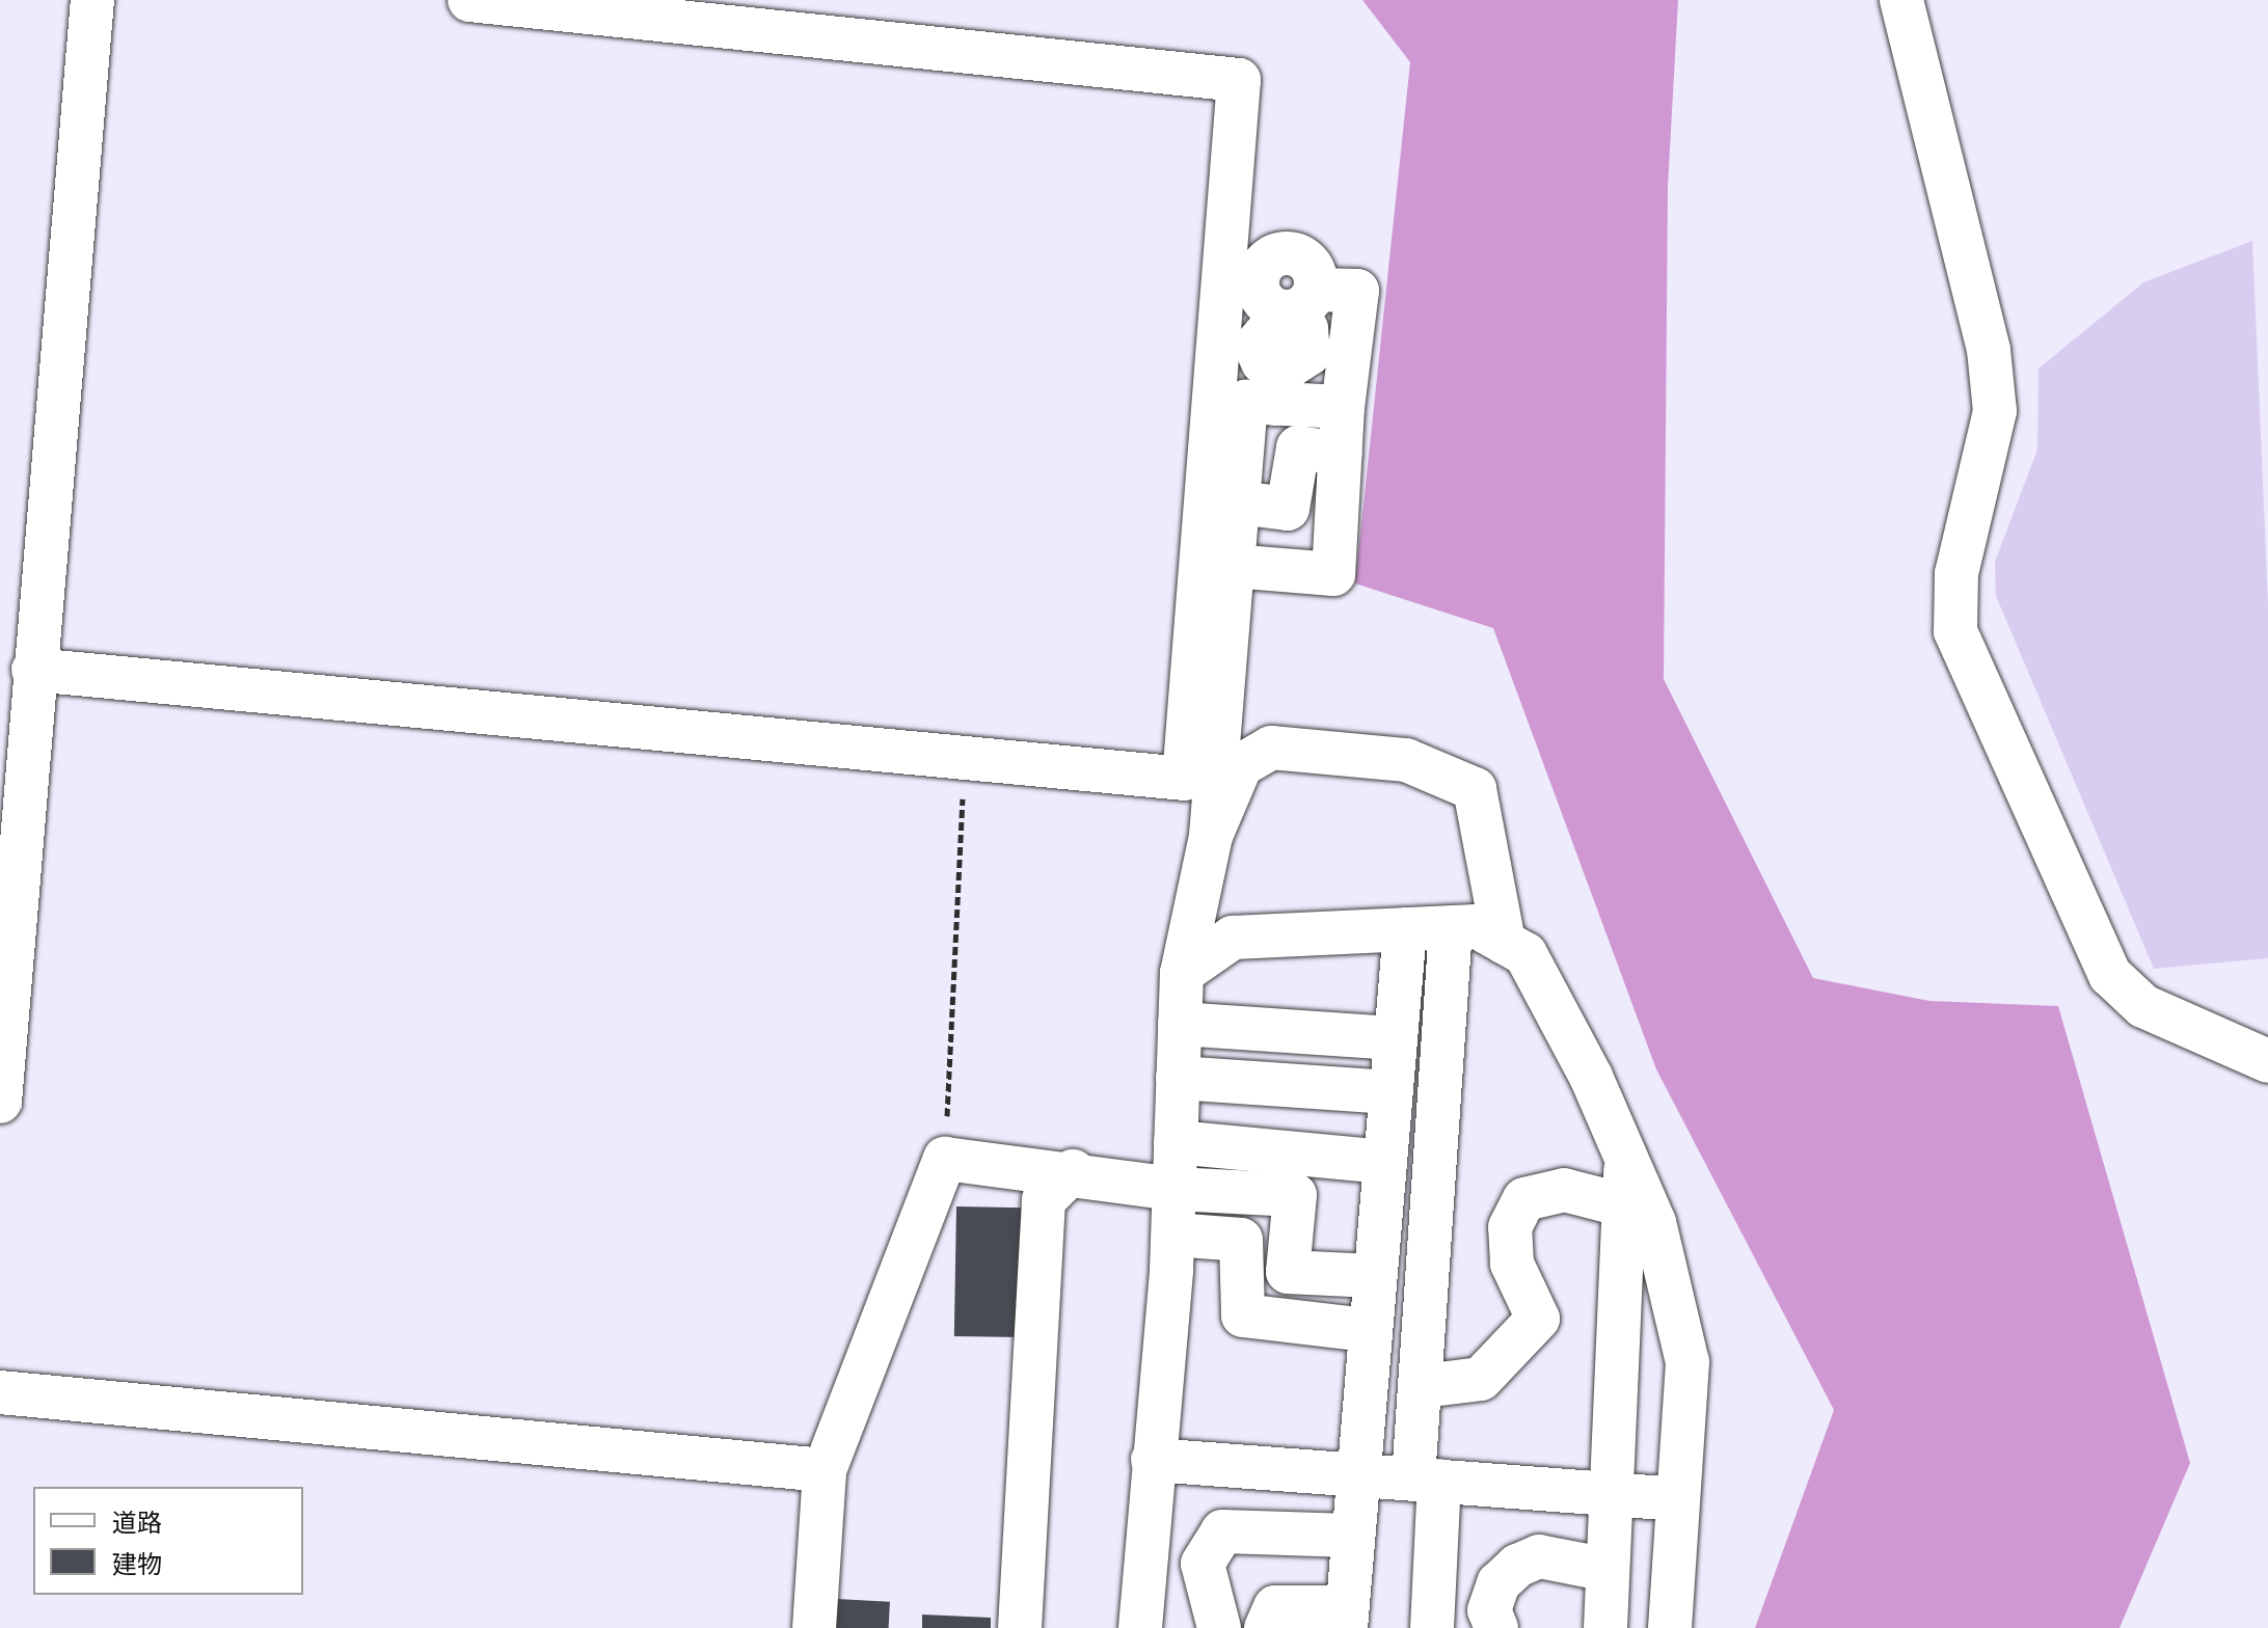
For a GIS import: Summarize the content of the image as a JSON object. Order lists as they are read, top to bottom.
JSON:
{
  "legend": ["道路", "建物"]
}
